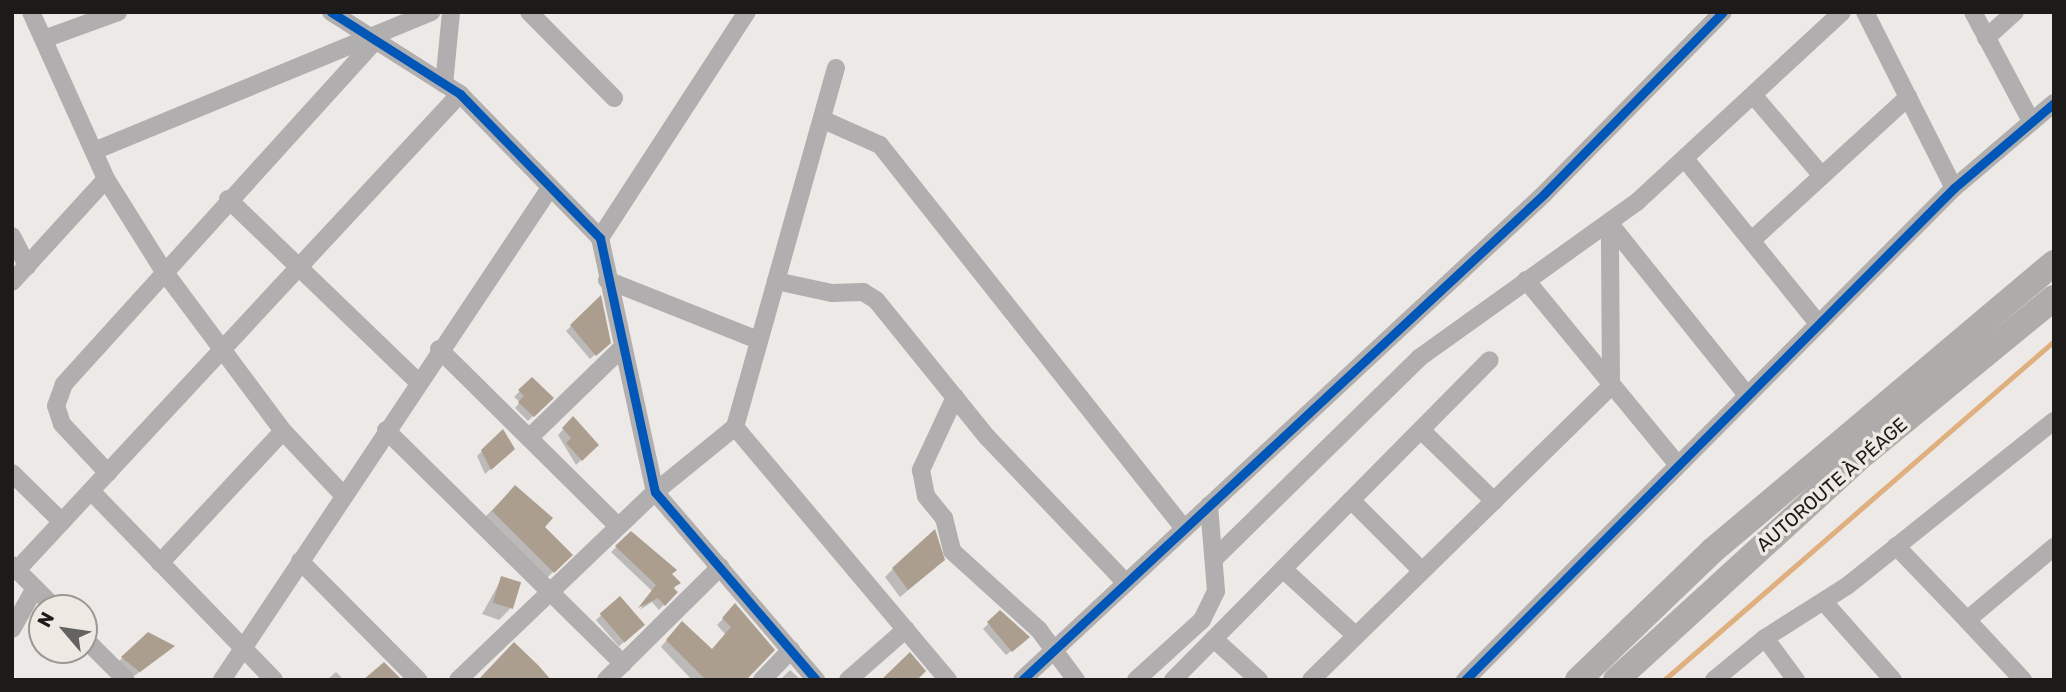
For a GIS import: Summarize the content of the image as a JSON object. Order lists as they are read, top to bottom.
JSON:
{
  "streets": {
    "highway": ["AUTOROUTE À PÉAGE"]
  },
  "north": "top left"
}
